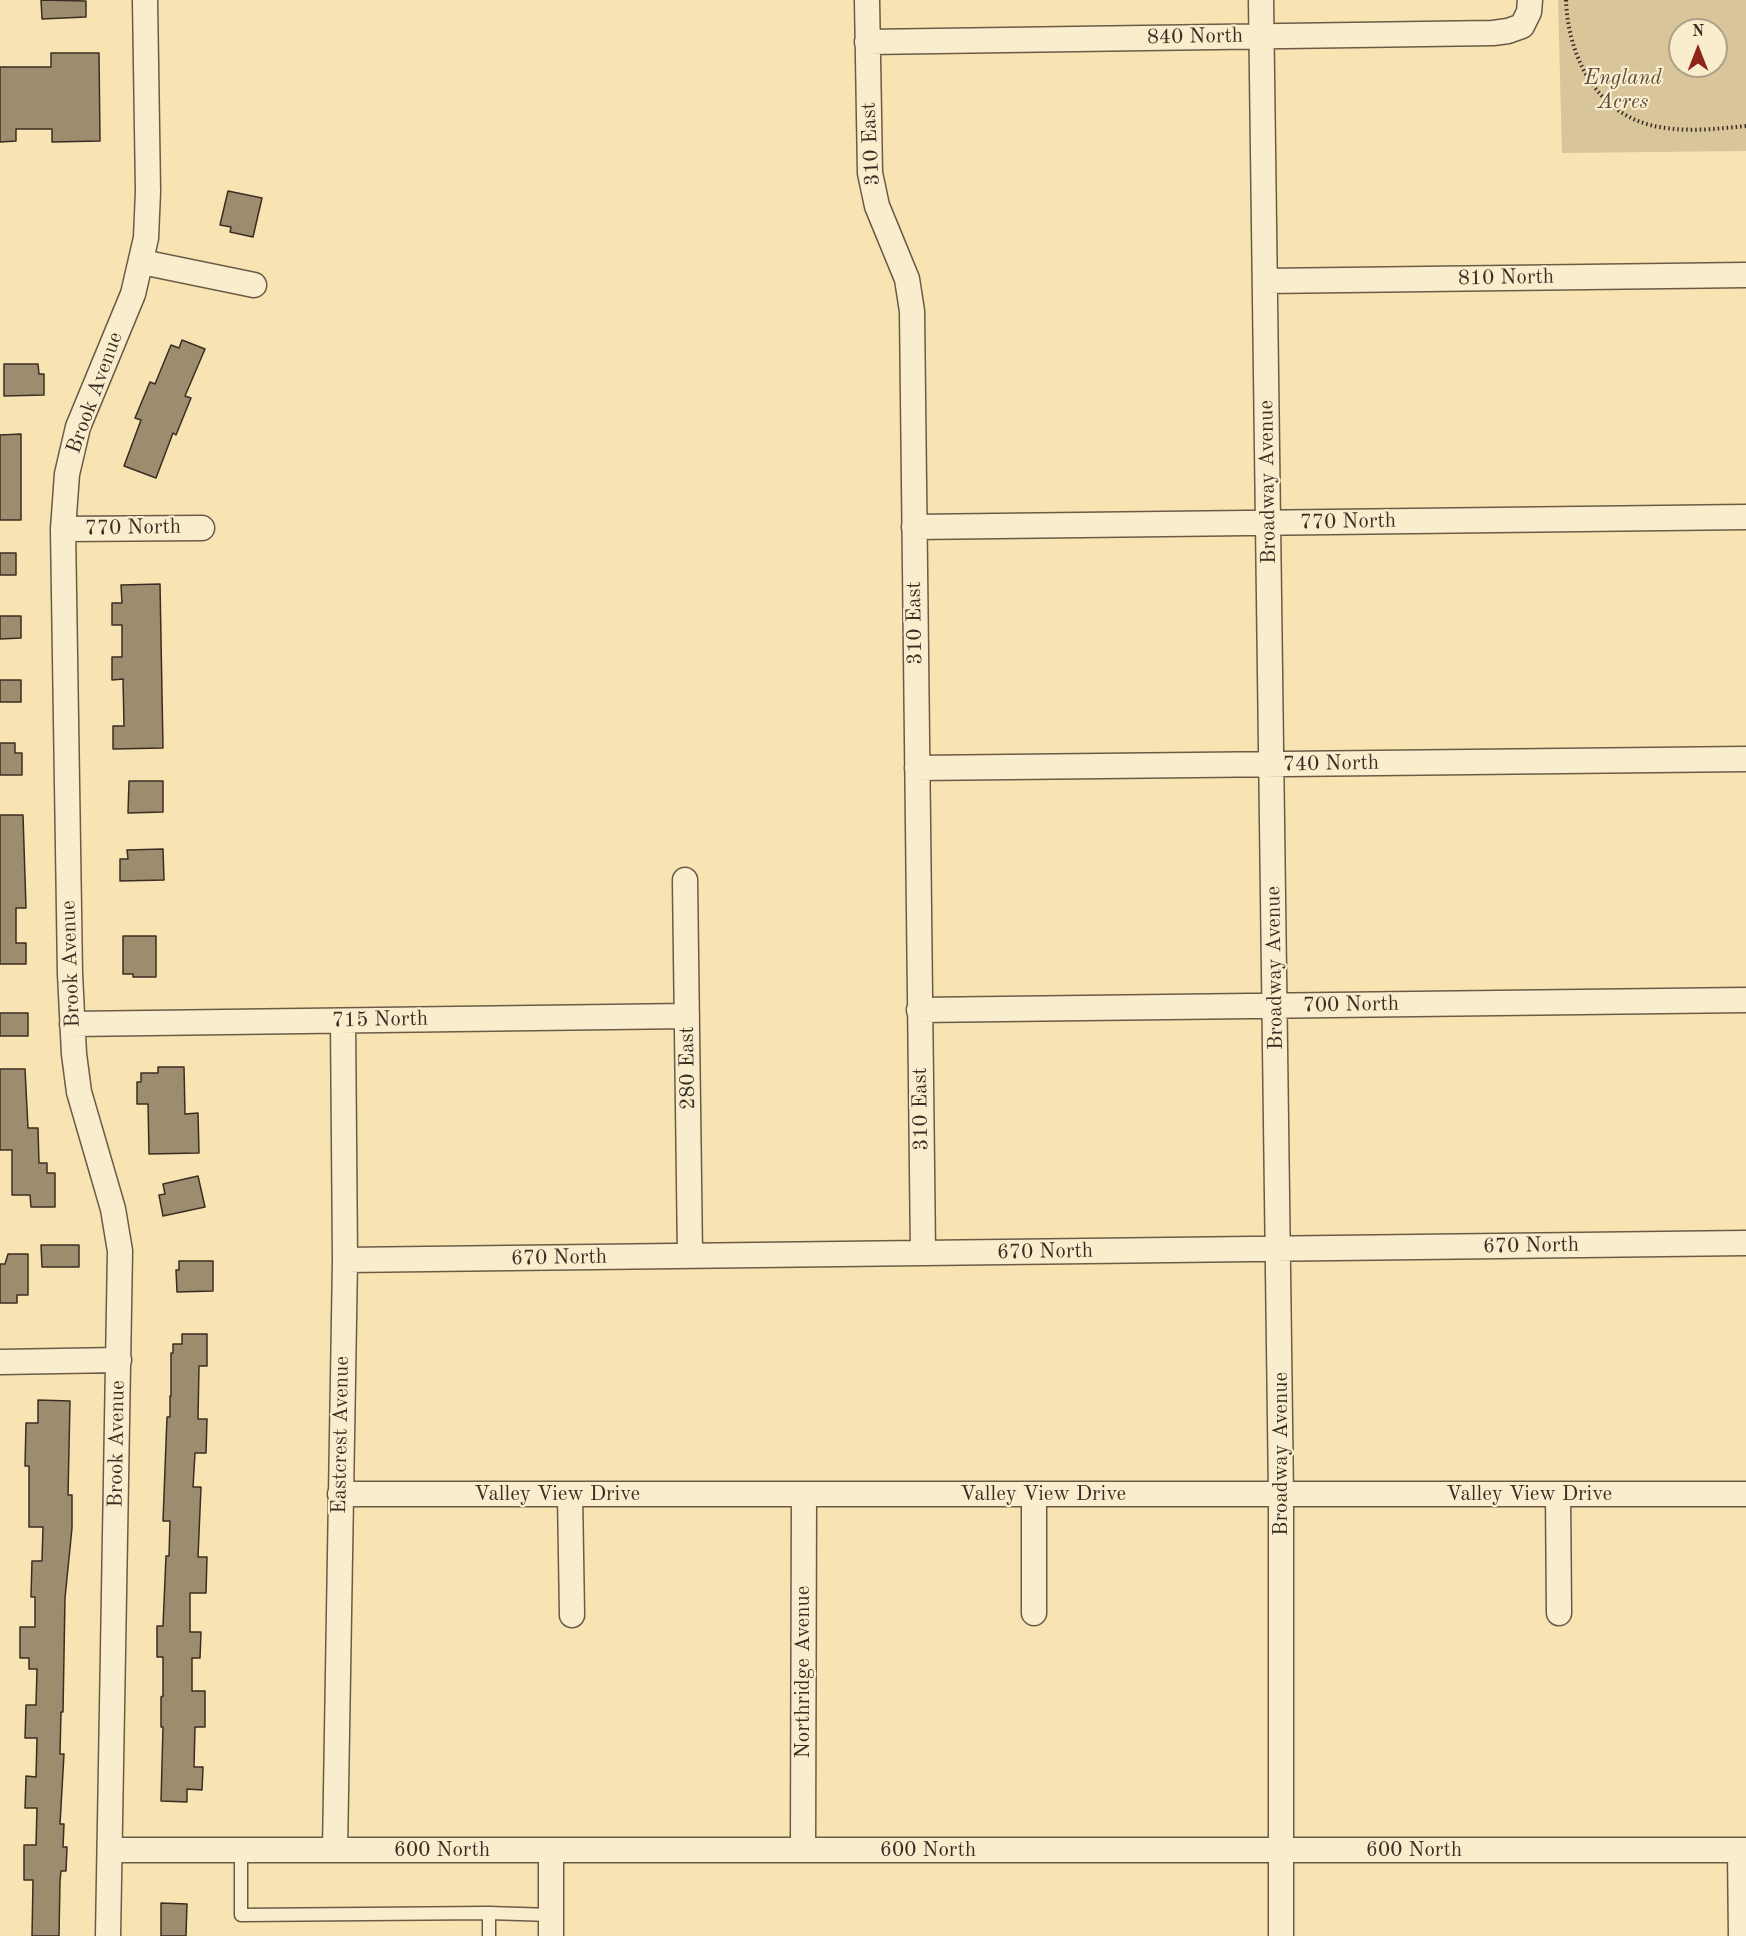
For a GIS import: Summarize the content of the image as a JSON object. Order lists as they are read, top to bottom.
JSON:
{
  "streets": {
    "street": [
      "840 North",
      "310 East",
      "810 North",
      "Brook Avenue",
      "Broadway Avenue",
      "770 North",
      "740 North",
      "700 North",
      "715 North",
      "280 East",
      "670 North",
      "Eastcrest Avenue",
      "Valley View Drive",
      "Northridge Avenue",
      "600 North"
    ]
  },
  "crossings": [
    ["840 North", "310 East"],
    ["840 North", "Broadway Avenue"],
    ["310 East", "770 North"],
    ["310 East", "740 North"],
    ["310 East", "700 North"],
    ["310 East", "670 North"],
    ["810 North", "Broadway Avenue"],
    ["Brook Avenue", "770 North"],
    ["Brook Avenue", "715 North"],
    ["Brook Avenue", "600 North"],
    ["Broadway Avenue", "770 North"],
    ["Broadway Avenue", "740 North"],
    ["Broadway Avenue", "700 North"],
    ["Broadway Avenue", "670 North"],
    ["Broadway Avenue", "Valley View Drive"],
    ["Broadway Avenue", "600 North"],
    ["715 North", "280 East"],
    ["715 North", "Eastcrest Avenue"],
    ["280 East", "670 North"],
    ["670 North", "Eastcrest Avenue"],
    ["Eastcrest Avenue", "Valley View Drive"],
    ["Eastcrest Avenue", "600 North"],
    ["Valley View Drive", "Northridge Avenue"],
    ["Northridge Avenue", "600 North"]
  ],
  "parks": ["England Acres"],
  "north": "top"
}
